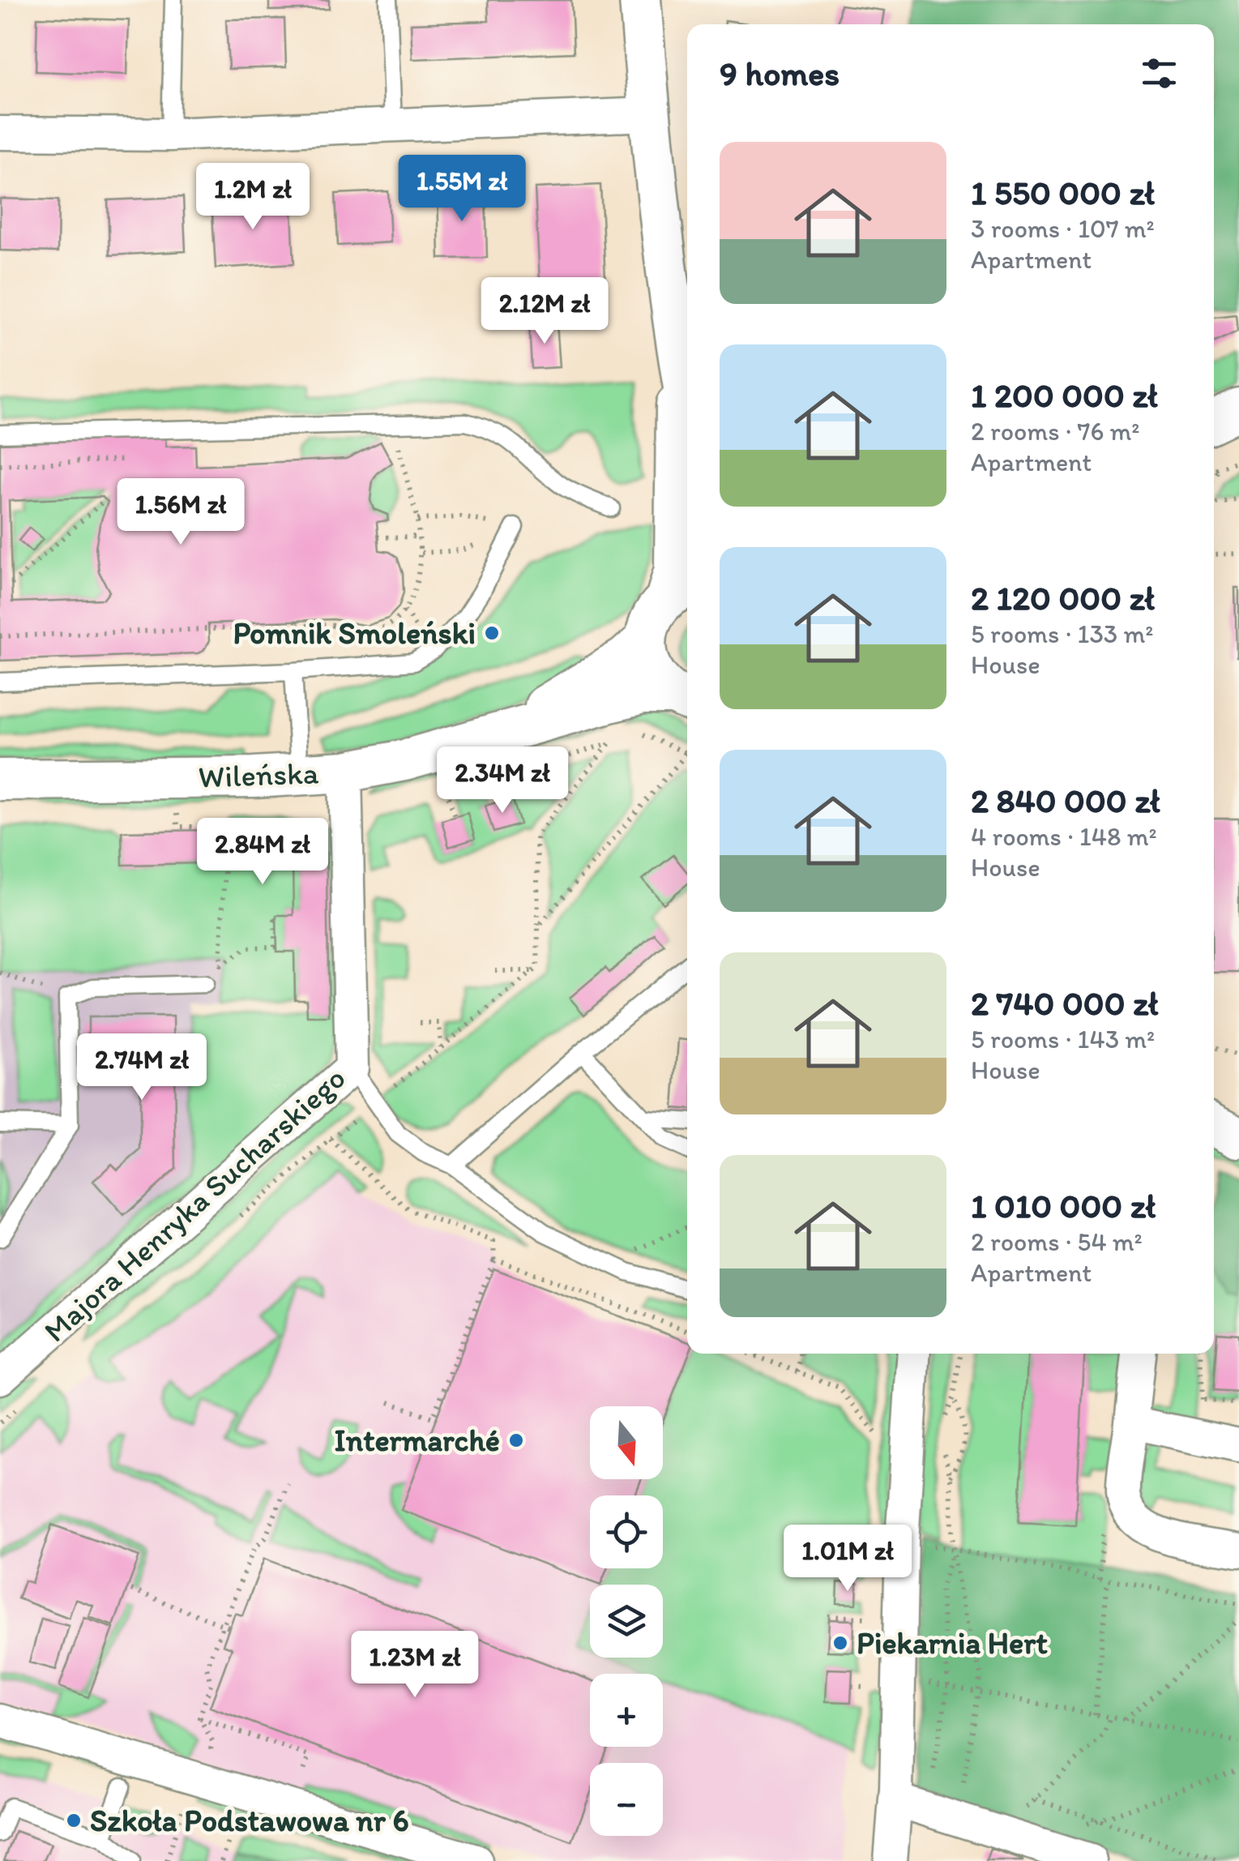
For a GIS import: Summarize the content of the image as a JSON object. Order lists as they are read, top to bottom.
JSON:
{
  "streets": {
    "street": ["Wileńska", "Majora Henryka Sucharskiego"]
  },
  "crossings": [
    ["Wileńska", "Majora Henryka Sucharskiego"]
  ],
  "places": [
    "Pomnik Smoleński",
    "Intermarché",
    "Piekarnia Hert",
    "Szkoła Podstawowa nr 6"
  ],
  "north": "bottom",
  "page": {
    "heading": "9 homes",
    "list": [
      {
        "name": "1 550 000 zł",
        "note": "3 rooms · 107 m² · Apartment"
      },
      {
        "name": "1 200 000 zł",
        "note": "2 rooms · 76 m² · Apartment"
      },
      {
        "name": "2 120 000 zł",
        "note": "5 rooms · 133 m² · House"
      },
      {
        "name": "2 840 000 zł",
        "note": "4 rooms · 148 m² · House"
      },
      {
        "name": "2 740 000 zł",
        "note": "5 rooms · 143 m² · House"
      },
      {
        "name": "1 010 000 zł",
        "note": "2 rooms · 54 m² · Apartment"
      }
    ],
    "price": [
      "1.55M zł",
      "1.2M zł",
      "2.12M zł",
      "1.56M zł",
      "2.34M zł",
      "2.84M zł",
      "2.74M zł",
      "1.01M zł",
      "1.23M zł"
    ],
    "map_buttons": ["+", "−"]
  }
}
